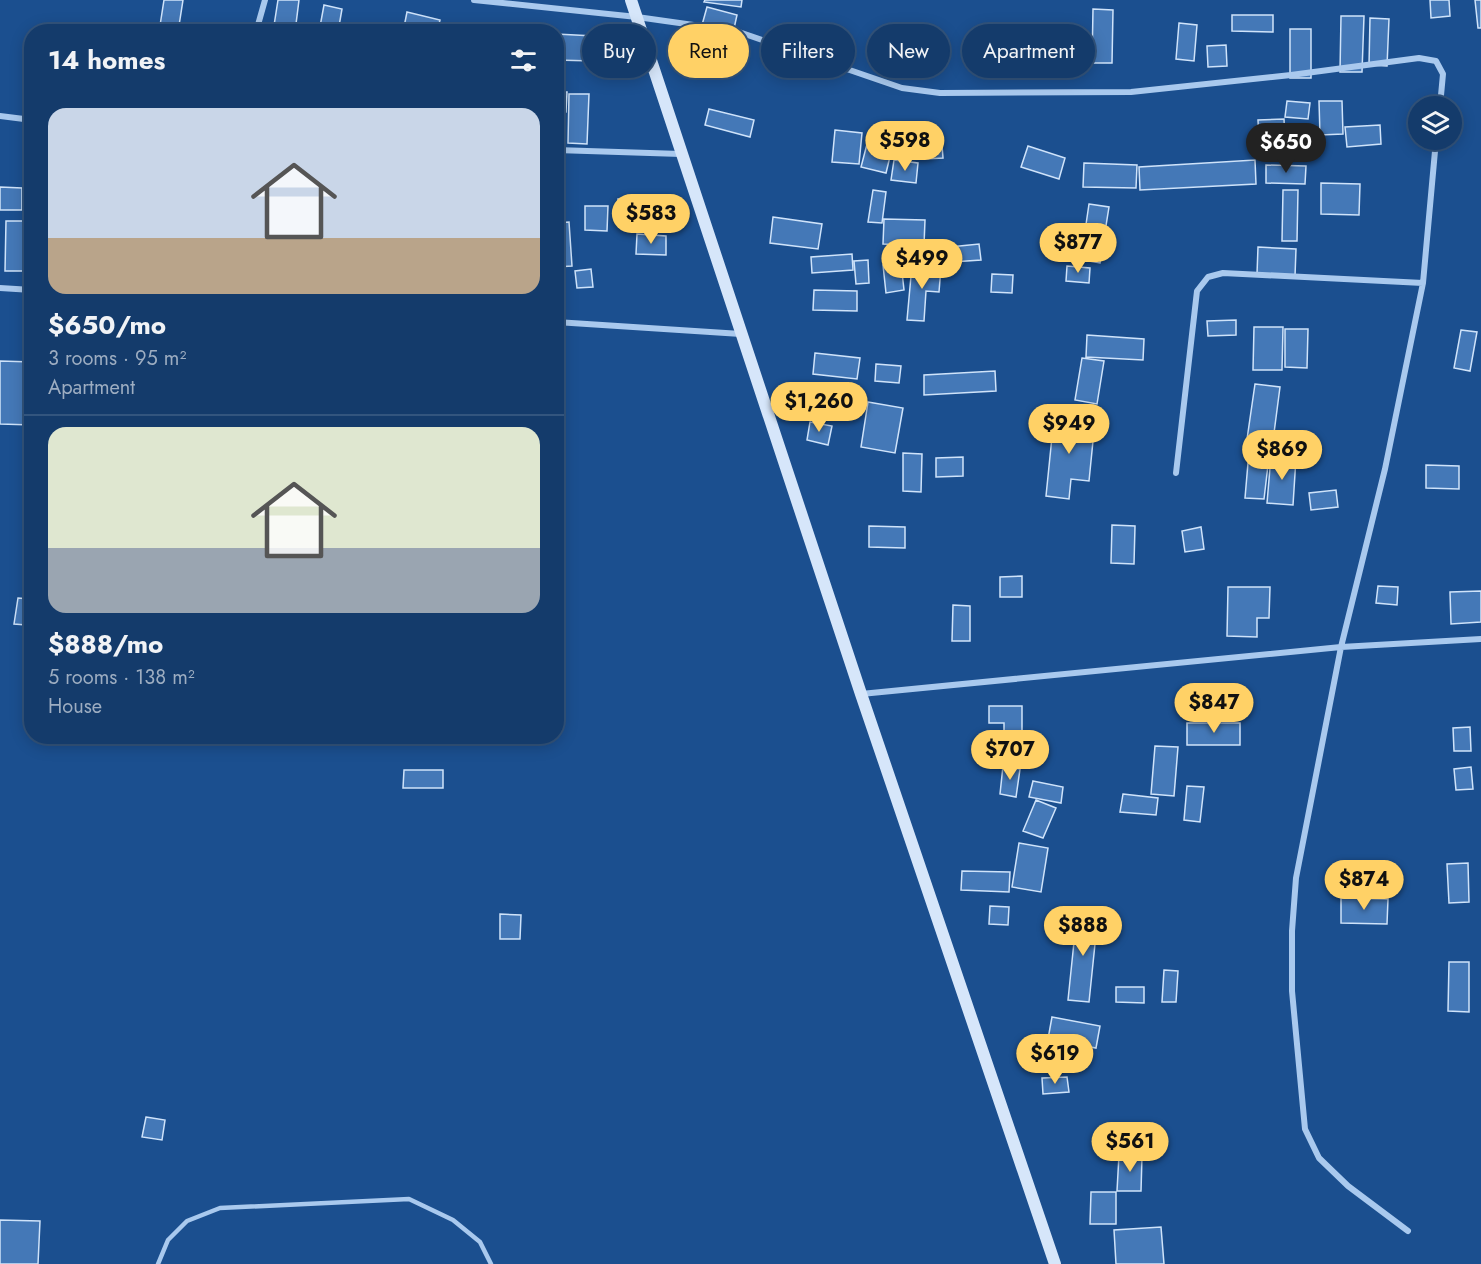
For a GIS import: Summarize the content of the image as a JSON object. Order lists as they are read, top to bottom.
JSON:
{
  "page": {
    "chip": [
      "Buy",
      "Rent",
      "Filters",
      "New",
      "Apartment"
    ],
    "heading": "14 homes",
    "list": [
      {
        "name": "$650/mo",
        "note": "3 rooms · 95 m² · Apartment"
      },
      {
        "name": "$888/mo",
        "note": "5 rooms · 138 m² · House"
      }
    ],
    "price": [
      "$598",
      "$650",
      "$583",
      "$877",
      "$499",
      "$1,260",
      "$949",
      "$869",
      "$847",
      "$707",
      "$874",
      "$888",
      "$619",
      "$561"
    ]
  }
}
